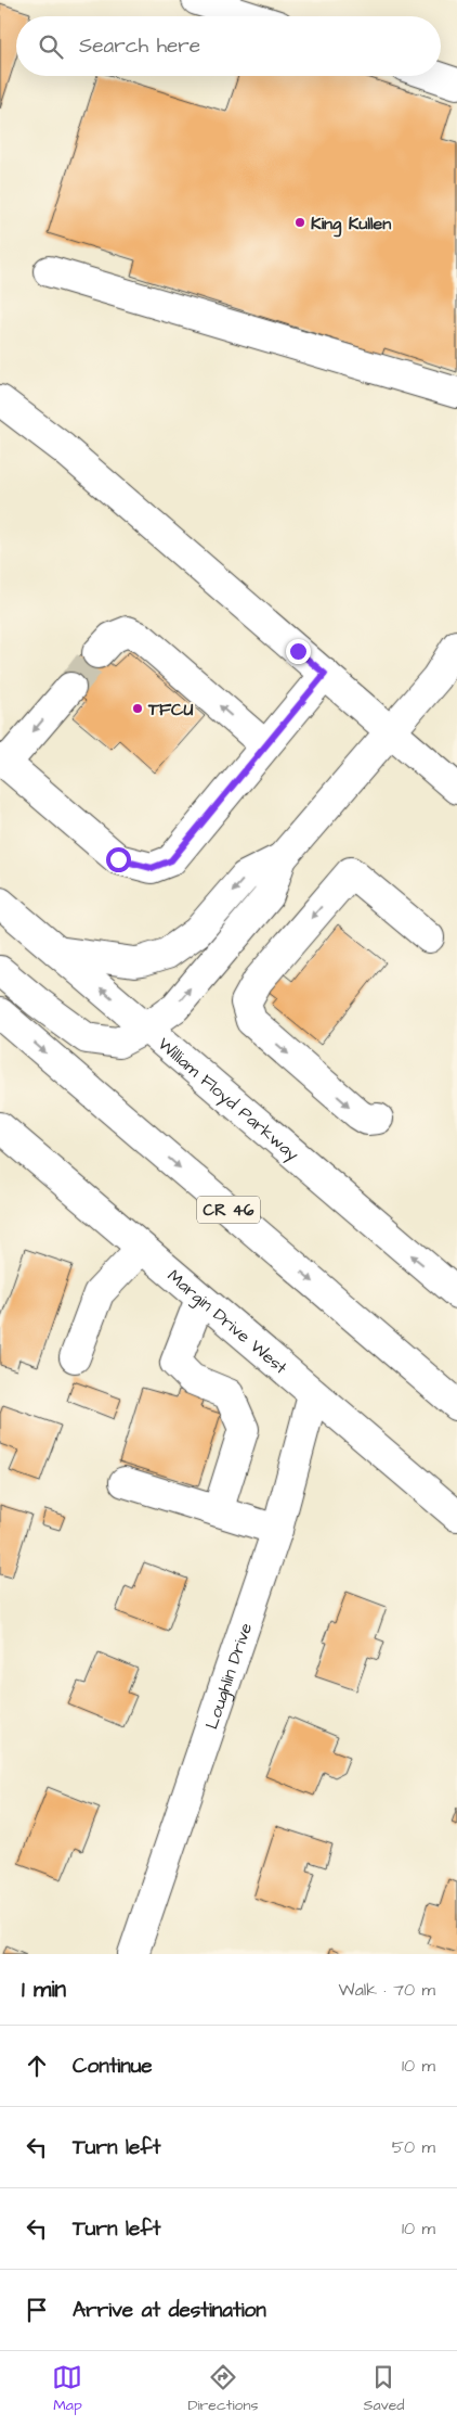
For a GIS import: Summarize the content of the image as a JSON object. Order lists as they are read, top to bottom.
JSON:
{
  "streets": {
    "main road": [
      "William Floyd Parkway",
      "CR 46",
      "Margin Drive West",
      "Loughlin Drive"
    ]
  },
  "crossings": [
    ["Margin Drive West", "Loughlin Drive"]
  ],
  "places": ["King Kullen", "TFCU"],
  "page": {
    "search": "Search here",
    "heading": ["1 min", "Walk · 70 m"],
    "list": [
      ["Continue", "10 m"],
      ["Turn left", "50 m"],
      ["Turn left", "10 m"],
      "Arrive at destination"
    ],
    "nav": ["Map", "Directions", "Saved"]
  }
}
